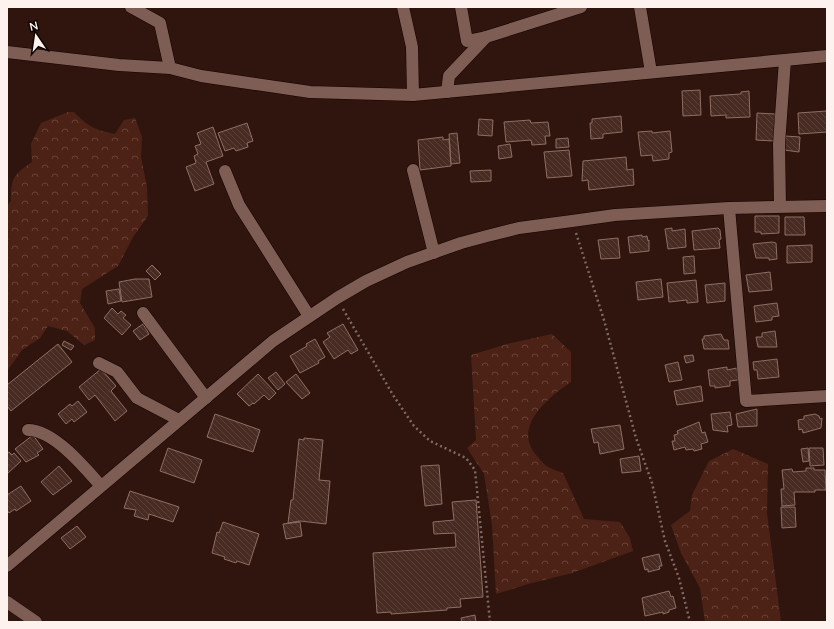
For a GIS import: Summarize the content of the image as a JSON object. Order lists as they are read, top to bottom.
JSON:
{
  "north": "top"
}
